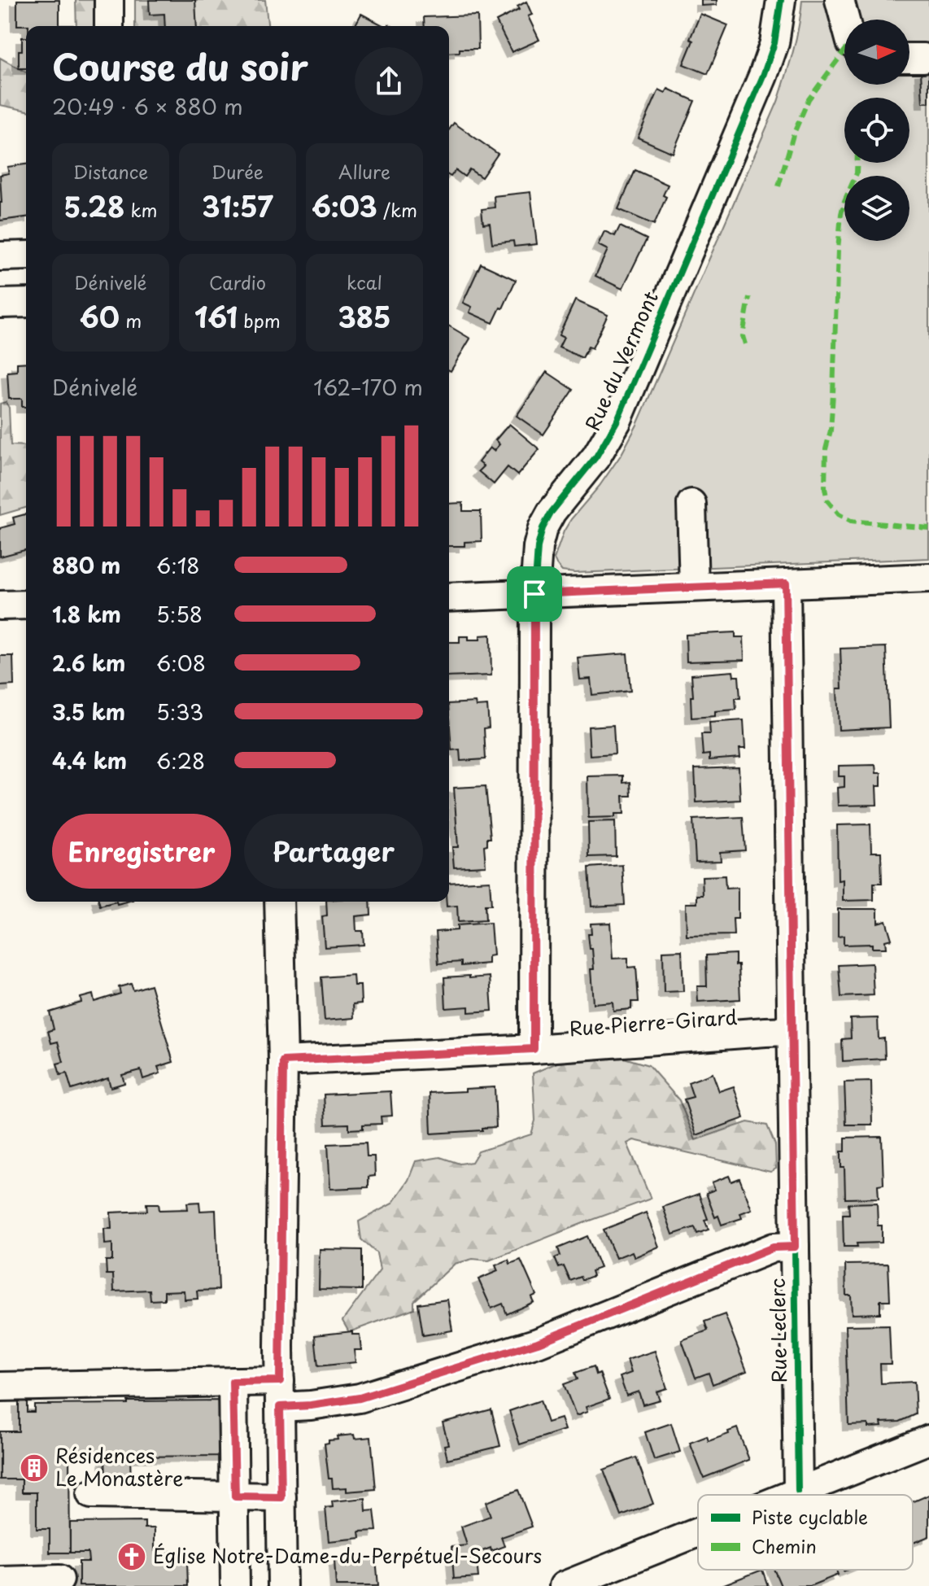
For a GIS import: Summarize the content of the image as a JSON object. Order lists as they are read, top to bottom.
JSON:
{
  "streets": {
    "street": ["Rue du Vermont", "Rue Pierre-Girard", "Rue Leclerc"]
  },
  "crossings": [
    ["Rue du Vermont", "Rue Pierre-Girard"],
    ["Rue Pierre-Girard", "Rue Leclerc"]
  ],
  "places": {
    "building": ["Résidences Le Monastère"],
    "church": ["Église Notre-Dame-du-Perpétuel-Secours"]
  },
  "legend": ["Piste cyclable", "Chemin"],
  "north": "right",
  "page": {
    "heading": ["Course du soir", "20:49 · 6 × 880 m"],
    "stats": [
      ["Distance", "5.28 km"],
      ["Durée", "31:57"],
      ["Allure", "6:03 /km"],
      ["Dénivelé", "60 m"],
      ["Cardio", "161 bpm"],
      ["kcal", "385"]
    ],
    "chart": ["Dénivelé", "162–170 m"],
    "list": [
      {
        "name": "880 m",
        "note": "6:18"
      },
      {
        "name": "1.8 km",
        "note": "5:58"
      },
      {
        "name": "2.6 km",
        "note": "6:08"
      },
      {
        "name": "3.5 km",
        "note": "5:33"
      },
      {
        "name": "4.4 km",
        "note": "6:28"
      }
    ],
    "buttons": ["Enregistrer", "Partager"]
  }
}
